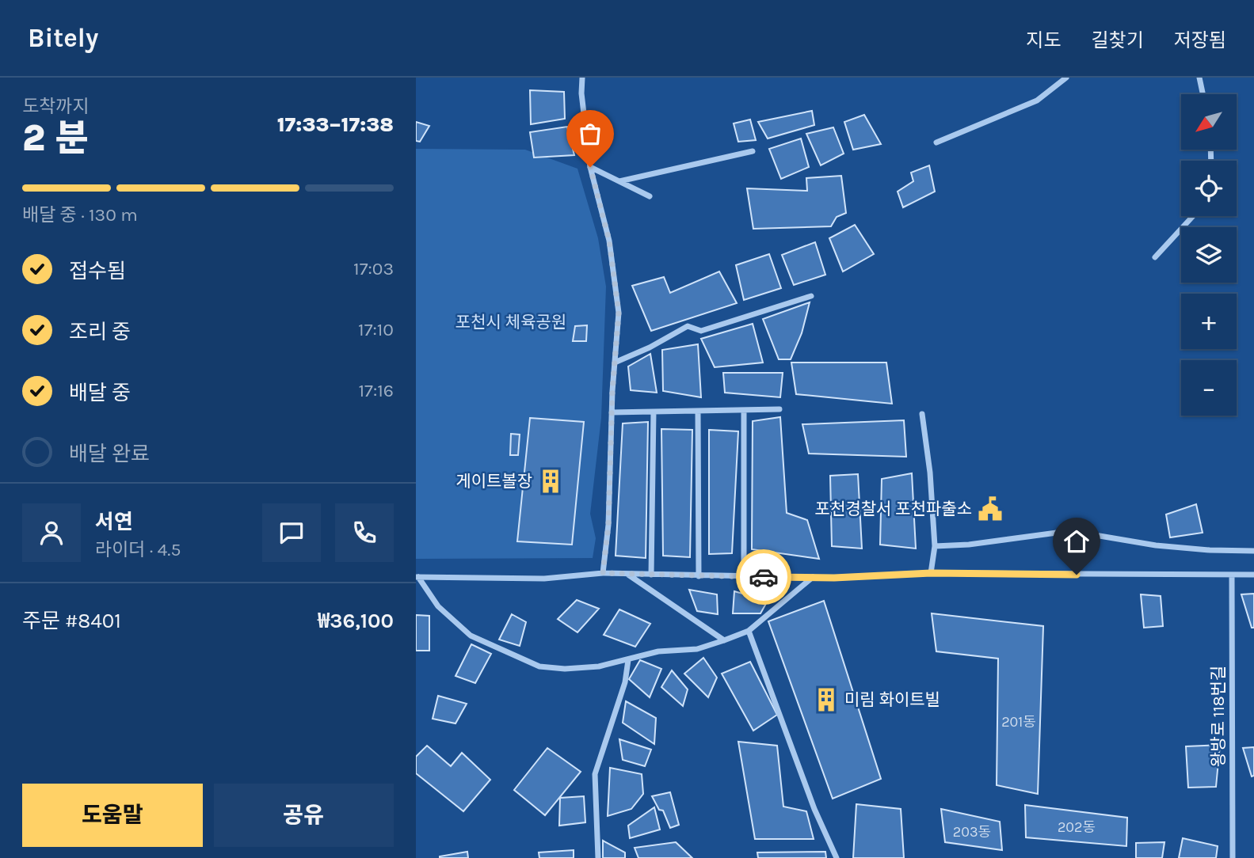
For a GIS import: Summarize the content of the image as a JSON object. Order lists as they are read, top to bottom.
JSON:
{
  "streets": {
    "street": ["왕방로 118번길"]
  },
  "parks": ["포천시 체육공원"],
  "places": {
    "building": ["게이트볼장", "미림 화이트빌"],
    "public building": ["포천경찰서 포천파출소"]
  },
  "house_numbers": ["201동", "202동", "203동"],
  "north": "bottom left",
  "page": {
    "header": "Bitely",
    "nav": ["지도", "길찾기", "저장됨"],
    "heading": ["2 분", "도착까지", "17:33–17:38"],
    "panel": [
      "서연",
      "라이더 · 4.5",
      "주문 #8401",
      "₩36,100"
    ],
    "map_buttons": ["+", "−"],
    "bar": "배달 중 · 130 m",
    "list": [
      ["접수됨", "17:03"],
      ["조리 중", "17:10"],
      ["배달 중", "17:16"],
      "배달 완료"
    ],
    "buttons": ["도움말", "공유"]
  }
}
